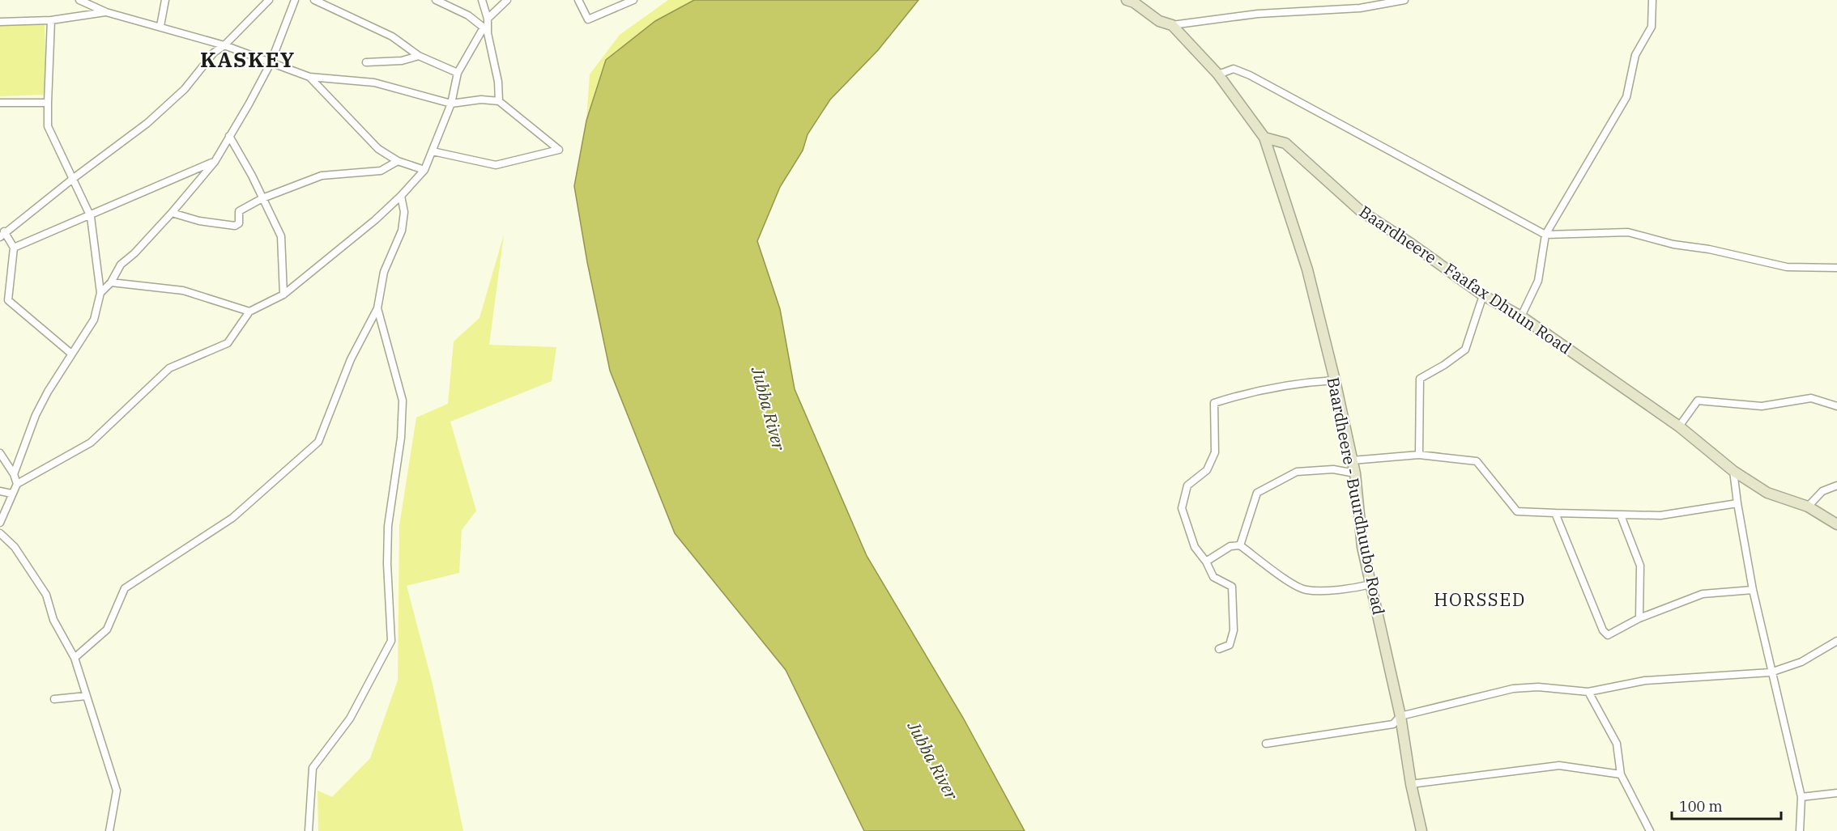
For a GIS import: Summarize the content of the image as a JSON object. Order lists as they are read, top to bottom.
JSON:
{
  "streets": {
    "main road": ["Baardheere - Faafax Dhuun Road", "Baardheere - Buurdhuubo Road"]
  },
  "crossings": [
    ["Baardheere - Faafax Dhuun Road", "Baardheere - Buurdhuubo Road"]
  ],
  "districts": ["KASKEY", "HORSSED"],
  "water": ["Jubba River"],
  "scale_bar": "100 m"
}
